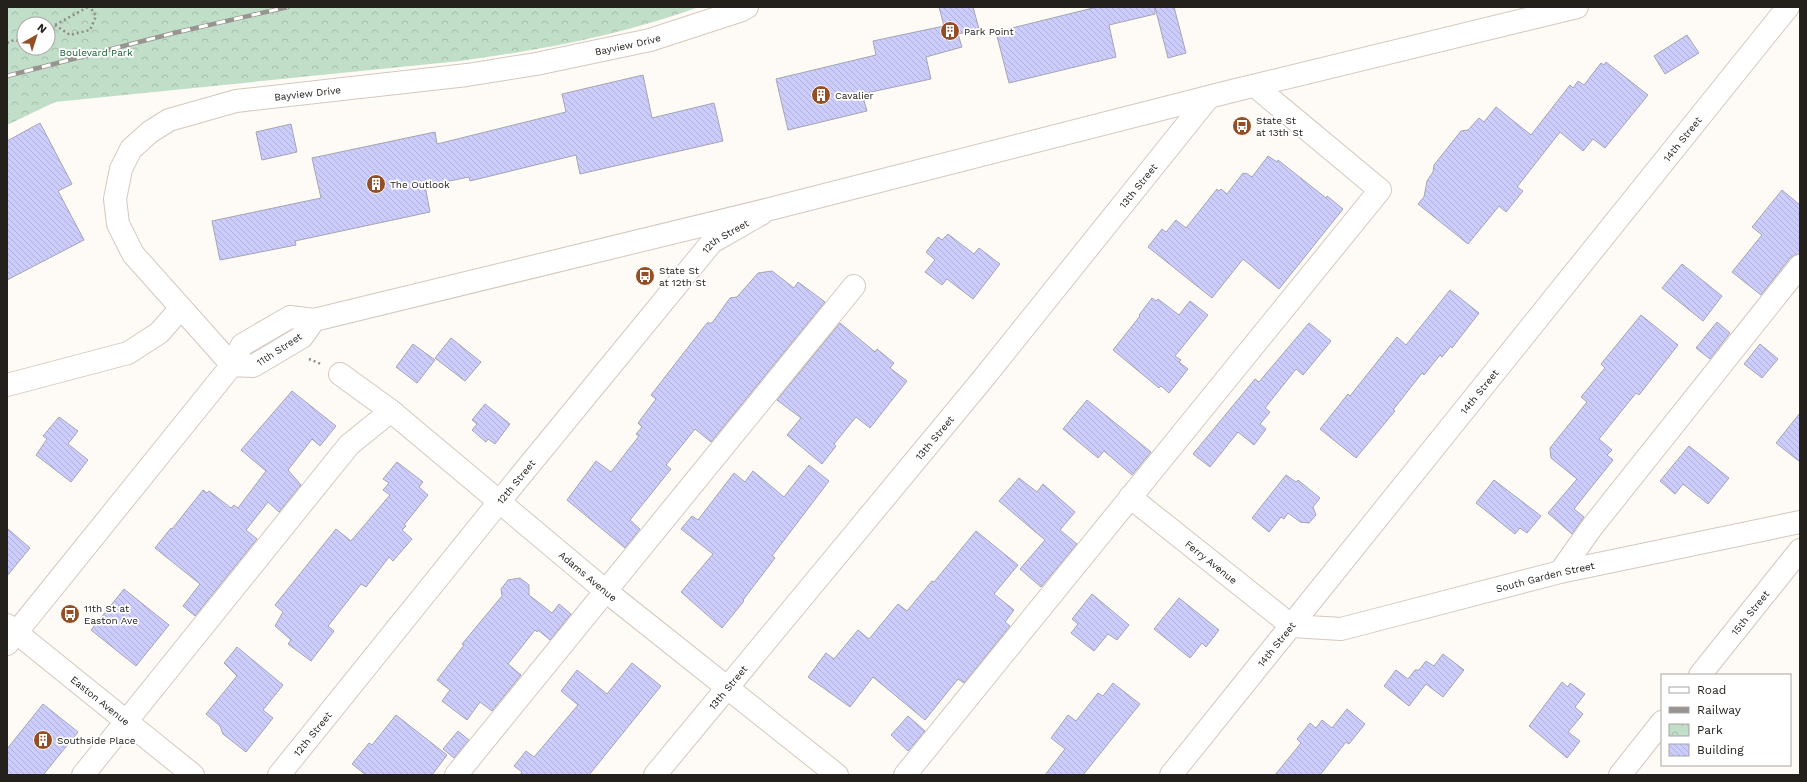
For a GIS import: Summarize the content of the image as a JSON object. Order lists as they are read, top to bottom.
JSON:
{
  "streets": {
    "street": [
      "Bayview Drive",
      "14th Street",
      "13th Street",
      "12th Street",
      "11th Street",
      "Ferry Avenue",
      "Adams Avenue",
      "South Garden Street",
      "15th Street",
      "Easton Avenue"
    ]
  },
  "crossings": [
    ["Bayview Drive", "11th Street"],
    ["14th Street", "Ferry Avenue"],
    ["14th Street", "South Garden Street"],
    ["13th Street", "Adams Avenue"],
    ["12th Street", "11th Street"],
    ["12th Street", "Adams Avenue"],
    ["11th Street", "Easton Avenue"],
    ["Ferry Avenue", "South Garden Street"]
  ],
  "parks": ["Boulevard Park"],
  "places": {
    "building": [
      "Park Point",
      "Cavalier",
      "The Outlook",
      "Southside Place"
    ],
    "bus stop": ["State St at 13th St", "State St at 12th St", "11th St at Easton Ave"]
  },
  "legend": [
    "Road",
    "Railway",
    "Park",
    "Building"
  ],
  "north": "top right"
}
